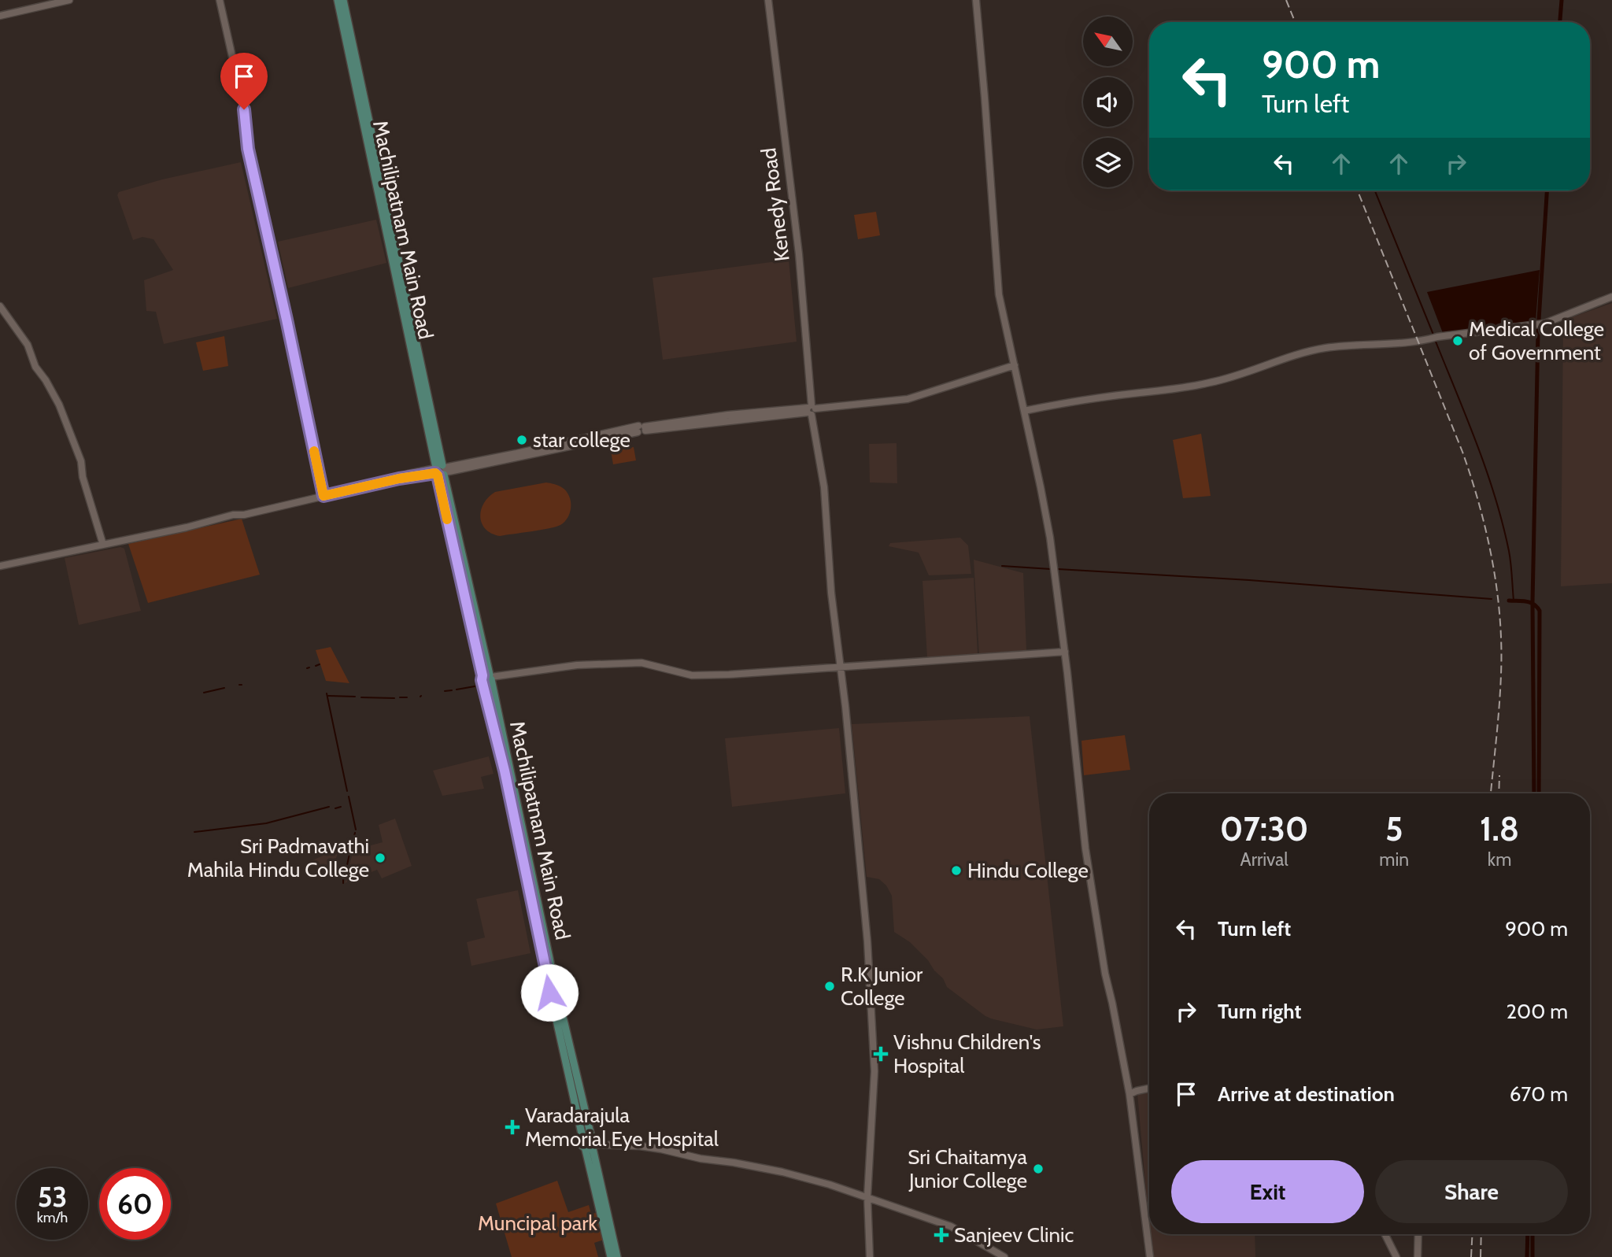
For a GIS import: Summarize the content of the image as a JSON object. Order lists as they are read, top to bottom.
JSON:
{
  "streets": {
    "main road": ["Machilipatnam Main Road"],
    "street": ["Kenedy Road"]
  },
  "parks": ["Muncipal park"],
  "places": {
    "other": [
      "Medical College of Government",
      "star college",
      "Sri Padmavathi Mahila Hindu College",
      "Hindu College",
      "R.K Junior College",
      "Sri Chaitamya Junior College"
    ],
    "health": ["Vishnu Children's Hospital", "Varadarajula Memorial Eye Hospital", "Sanjeev Clinic"]
  },
  "north": "top left",
  "page": {
    "turn": ["900 m", "Turn left"],
    "eta": [
      "07:30",
      "Arrival",
      "5",
      "min",
      "1.8",
      "km"
    ],
    "list": [
      {
        "name": "Turn left",
        "value": "900 m"
      },
      {
        "name": "Turn right",
        "value": "200 m"
      },
      {
        "name": "Arrive at destination",
        "value": "670 m"
      }
    ],
    "buttons": ["Exit", "Share"],
    "speed": "53 km/h",
    "limit": "60"
  }
}
